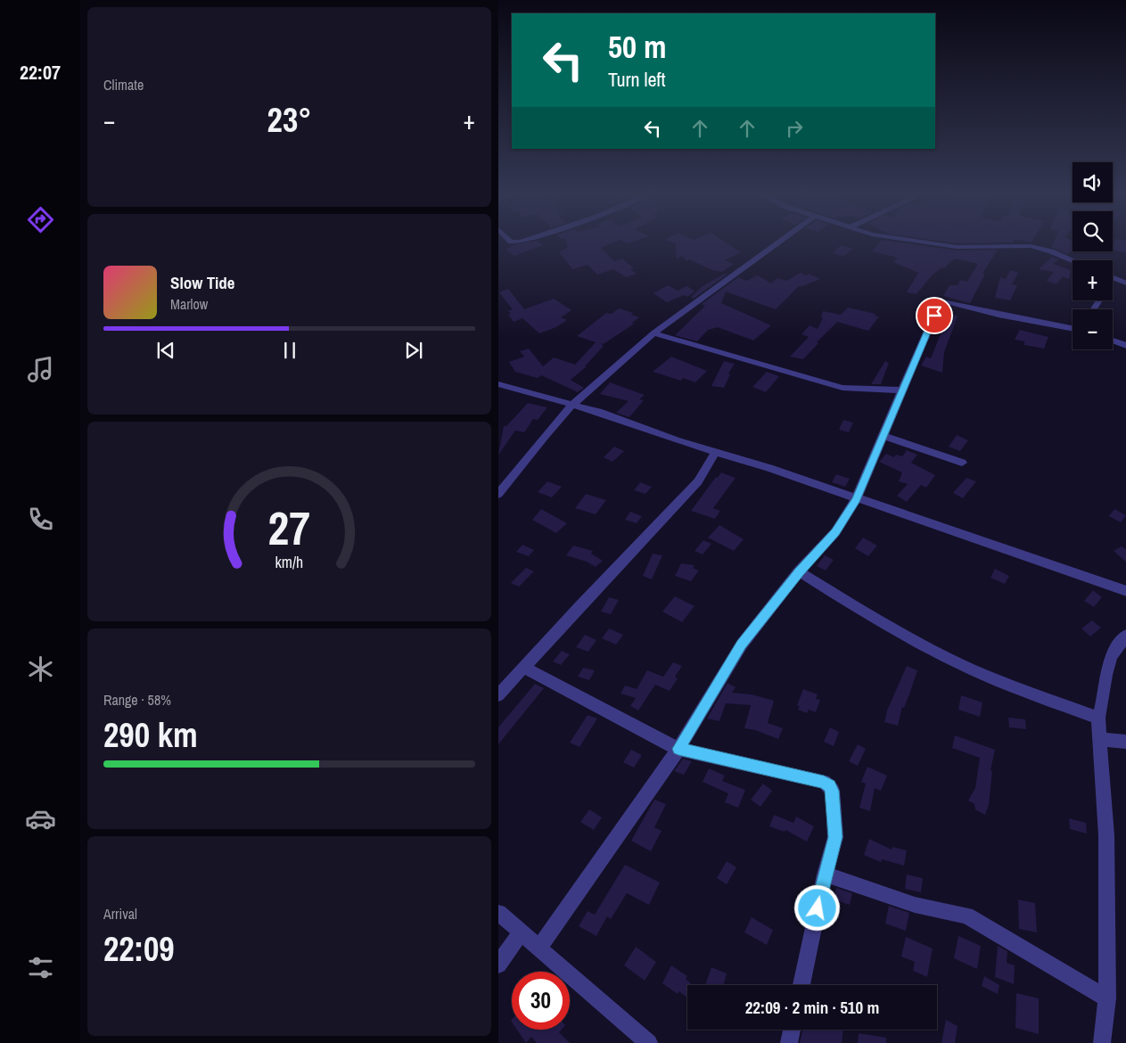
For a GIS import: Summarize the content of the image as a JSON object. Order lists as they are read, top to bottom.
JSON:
{
  "page": {
    "tabs": "22:07",
    "tile": [
      "Climate",
      ["Range · 58%", "290 km"],
      ["Arrival", "22:09"]
    ],
    "turn": ["50 m", "Turn left"],
    "heat": ["−", "23°", "+"],
    "map_buttons": ["+", "−"],
    "song": ["Slow Tide", "Marlow"],
    "limit": "30",
    "trip": "22:09 · 2 min · 510 m",
    "gauge": ["27", "km/h"]
  }
}
